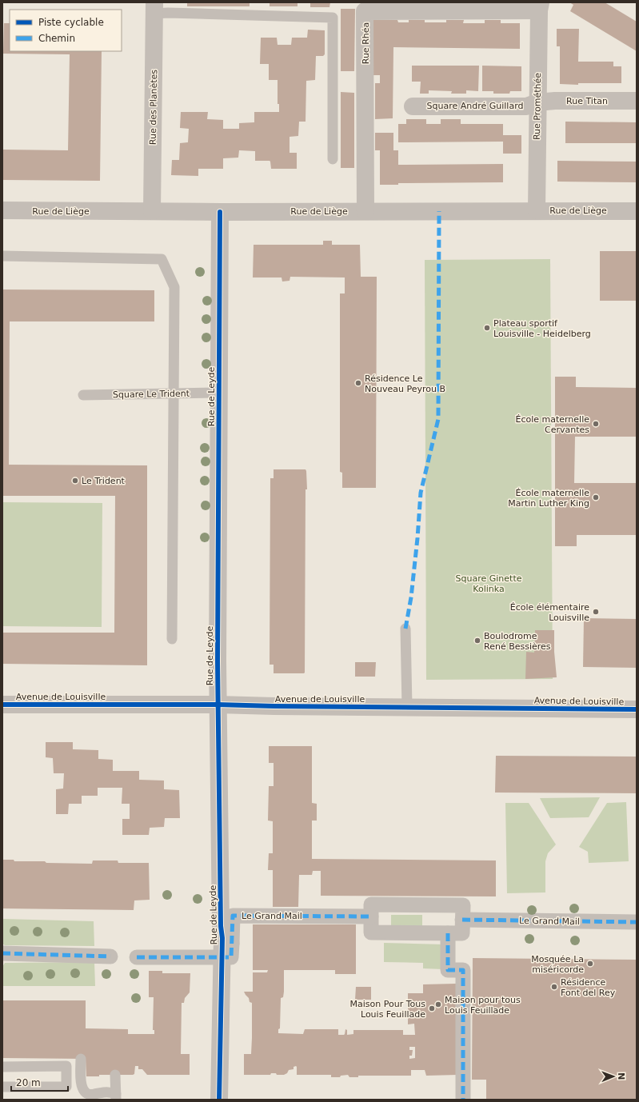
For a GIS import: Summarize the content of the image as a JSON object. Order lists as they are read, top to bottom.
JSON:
{
  "streets": {
    "street": [
      "Rue Rhéa",
      "Rue Titan",
      "Square André Guillard",
      "Rue Prométhée",
      "Rue des Planètes",
      "Rue de Liège",
      "Rue de Leyde",
      "Avenue de Louisville",
      "Le Grand Mail"
    ],
    "lane": ["Square Le Trident"]
  },
  "crossings": [
    ["Rue Rhéa", "Rue Prométhée"],
    ["Rue Rhéa", "Rue de Liège"],
    ["Rue Titan", "Square André Guillard"],
    ["Rue Titan", "Rue Prométhée"],
    ["Square André Guillard", "Rue Prométhée"],
    ["Rue Prométhée", "Rue de Liège"],
    ["Rue des Planètes", "Rue de Liège"],
    ["Rue de Liège", "Rue de Leyde"],
    ["Square Le Trident", "Rue de Leyde"],
    ["Rue de Leyde", "Avenue de Louisville"]
  ],
  "parks": ["Square Ginette Kolinka"],
  "places": [
    "Plateau sportif Louisville - Heidelberg",
    "Résidence Le Nouveau Peyrou B",
    "École maternelle Cervantes",
    "Le Trident",
    "École maternelle Martin Luther King",
    "École élémentaire Louisville",
    "Boulodrome René Bessières",
    "Mosquée La miséricorde",
    "Résidence Font del Rey",
    "Maison pour tous Louis Feuillade",
    "Maison Pour Tous Louis Feuillade"
  ],
  "legend": ["Piste cyclable", "Chemin"],
  "scale_bar": "20 m",
  "north": "right"
}
